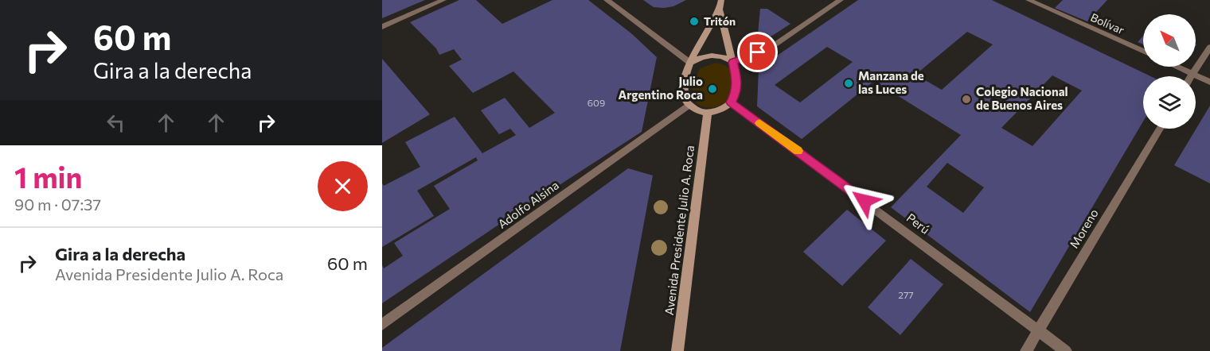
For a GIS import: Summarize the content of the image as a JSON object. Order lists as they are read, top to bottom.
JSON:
{
  "streets": {
    "main road": ["Avenida Presidente Julio A. Roca"],
    "street": [
      "Bolívar",
      "Adolfo Alsina",
      "Perú",
      "Moreno"
    ]
  },
  "crossings": [
    ["Adolfo Alsina", "Perú"],
    ["Adolfo Alsina", "Avenida Presidente Julio A. Roca"],
    ["Perú", "Moreno"],
    ["Perú", "Avenida Presidente Julio A. Roca"]
  ],
  "places": [
    "Tritón",
    "Manzana de las Luces",
    "Julio Argentino Roca",
    "Colegio Nacional de Buenos Aires"
  ],
  "house_numbers": ["609", "277"],
  "north": "top left",
  "page": {
    "turn": ["60 m", "Gira a la derecha"],
    "heading": ["1 min", "90 m · 07:37"],
    "list": [
      {
        "name": "Gira a la derecha",
        "note": "Avenida Presidente Julio A. Roca",
        "value": "60 m"
      }
    ]
  }
}
